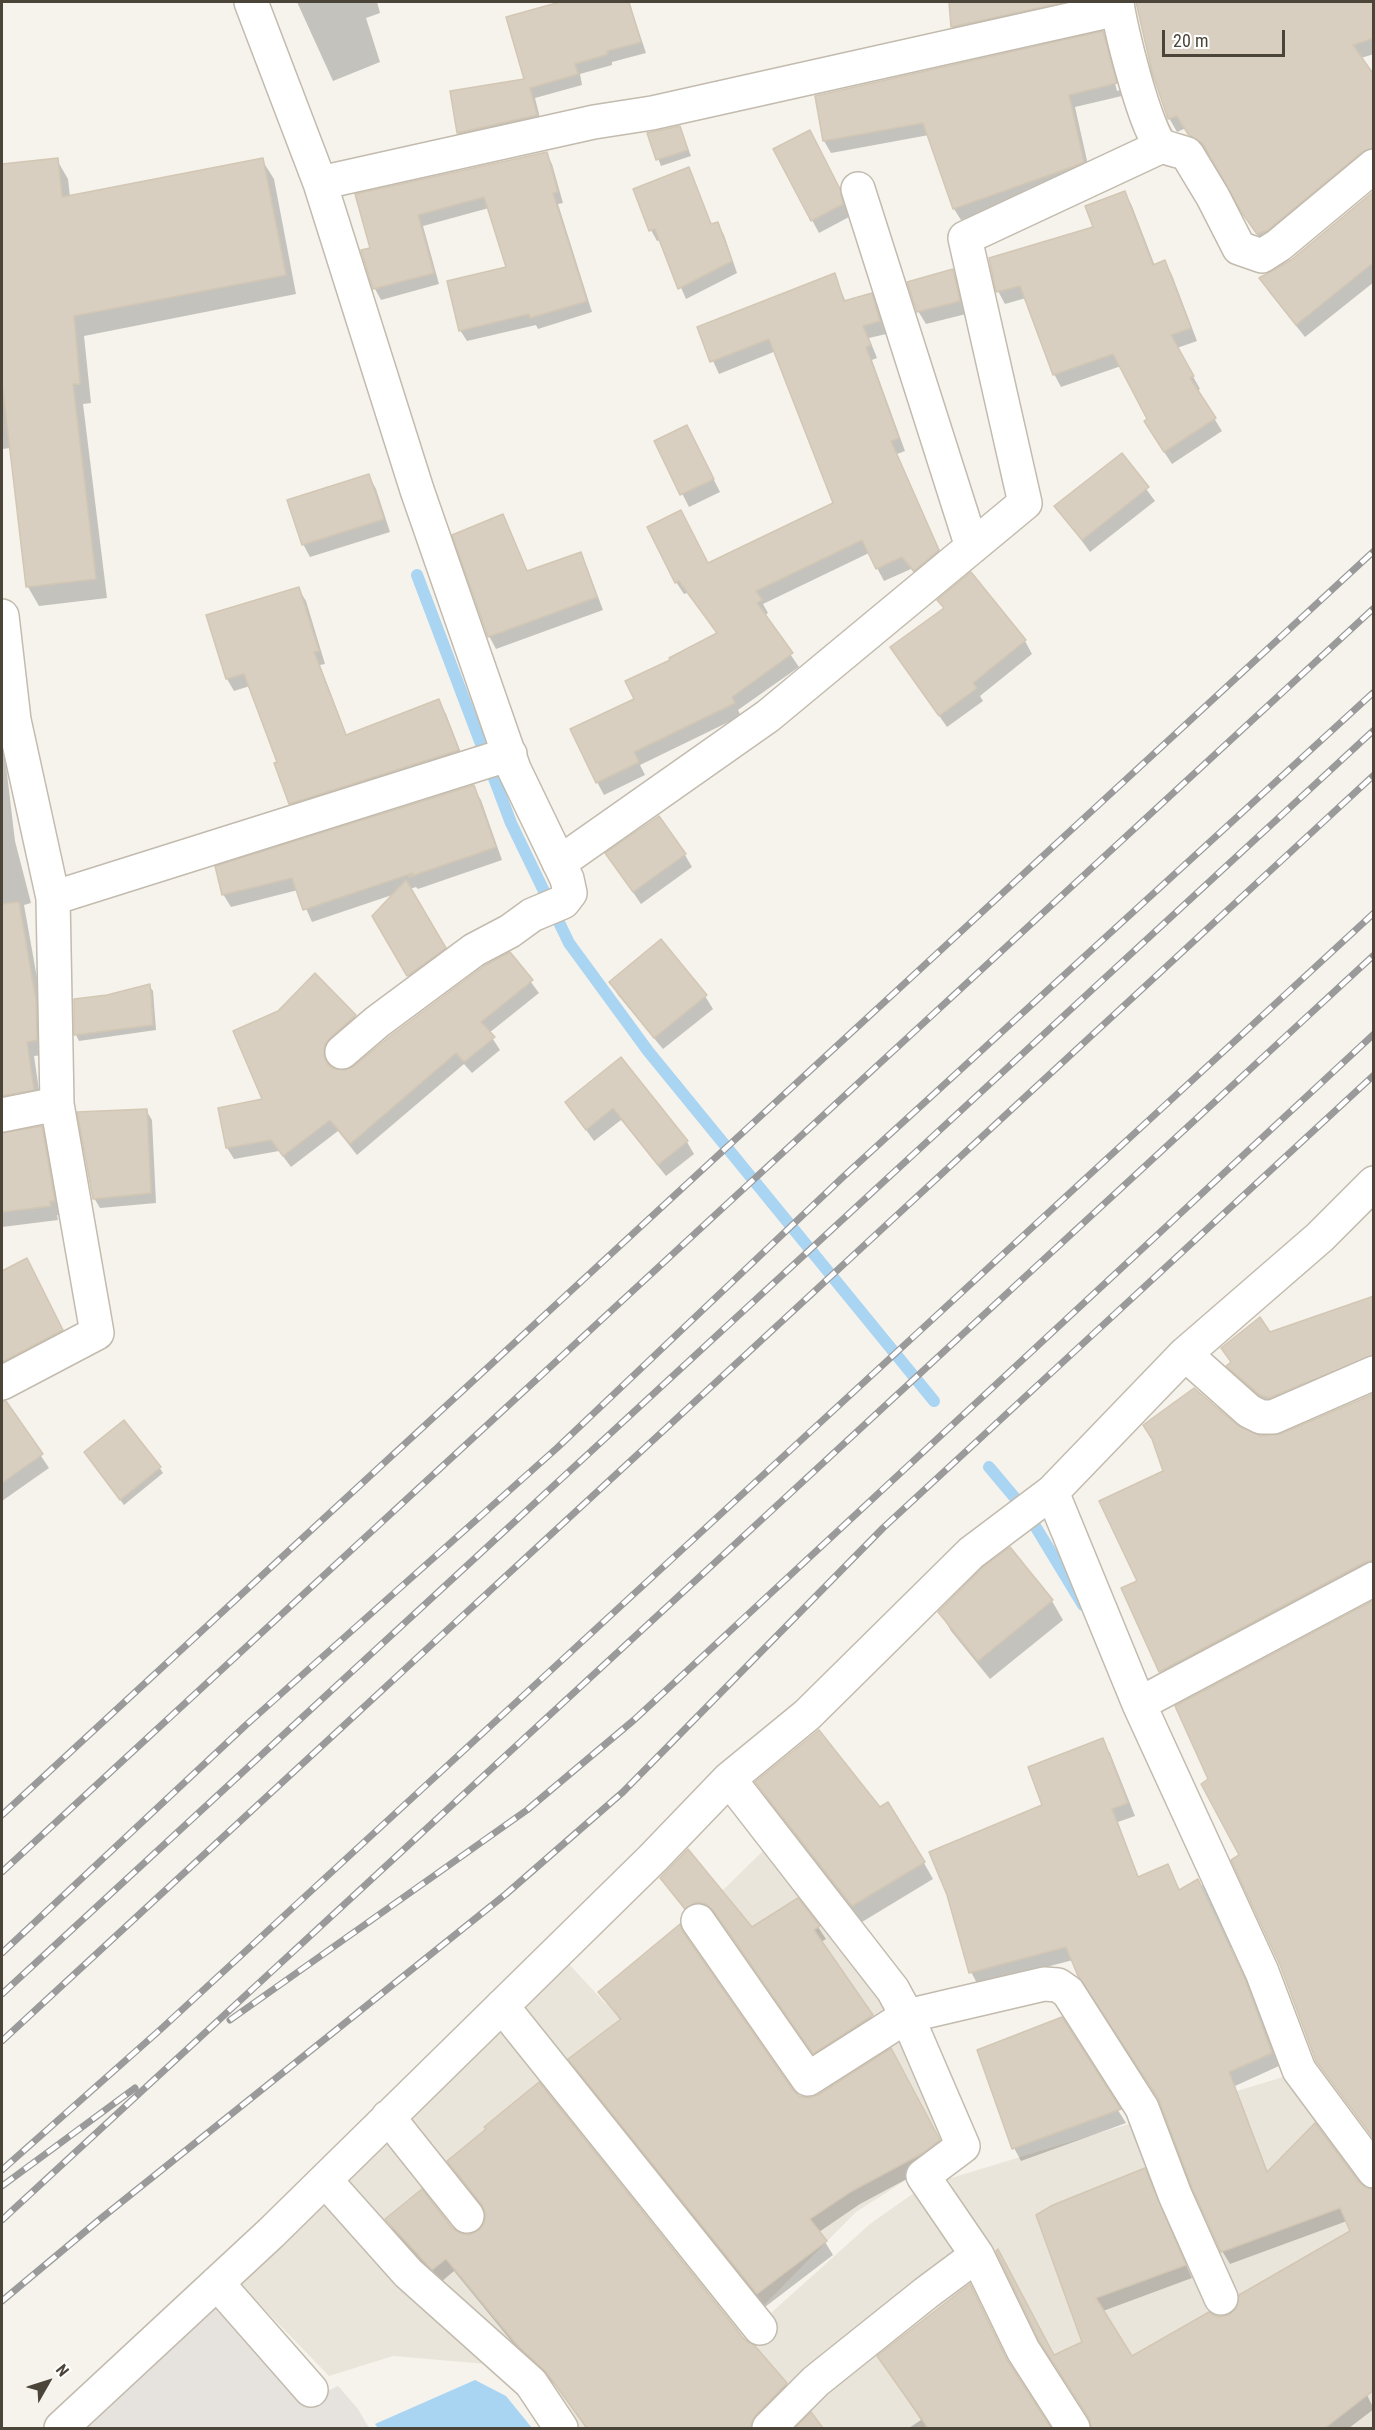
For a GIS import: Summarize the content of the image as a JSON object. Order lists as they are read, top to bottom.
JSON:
{
  "scale_bar": "20 m",
  "north": "top right"
}
